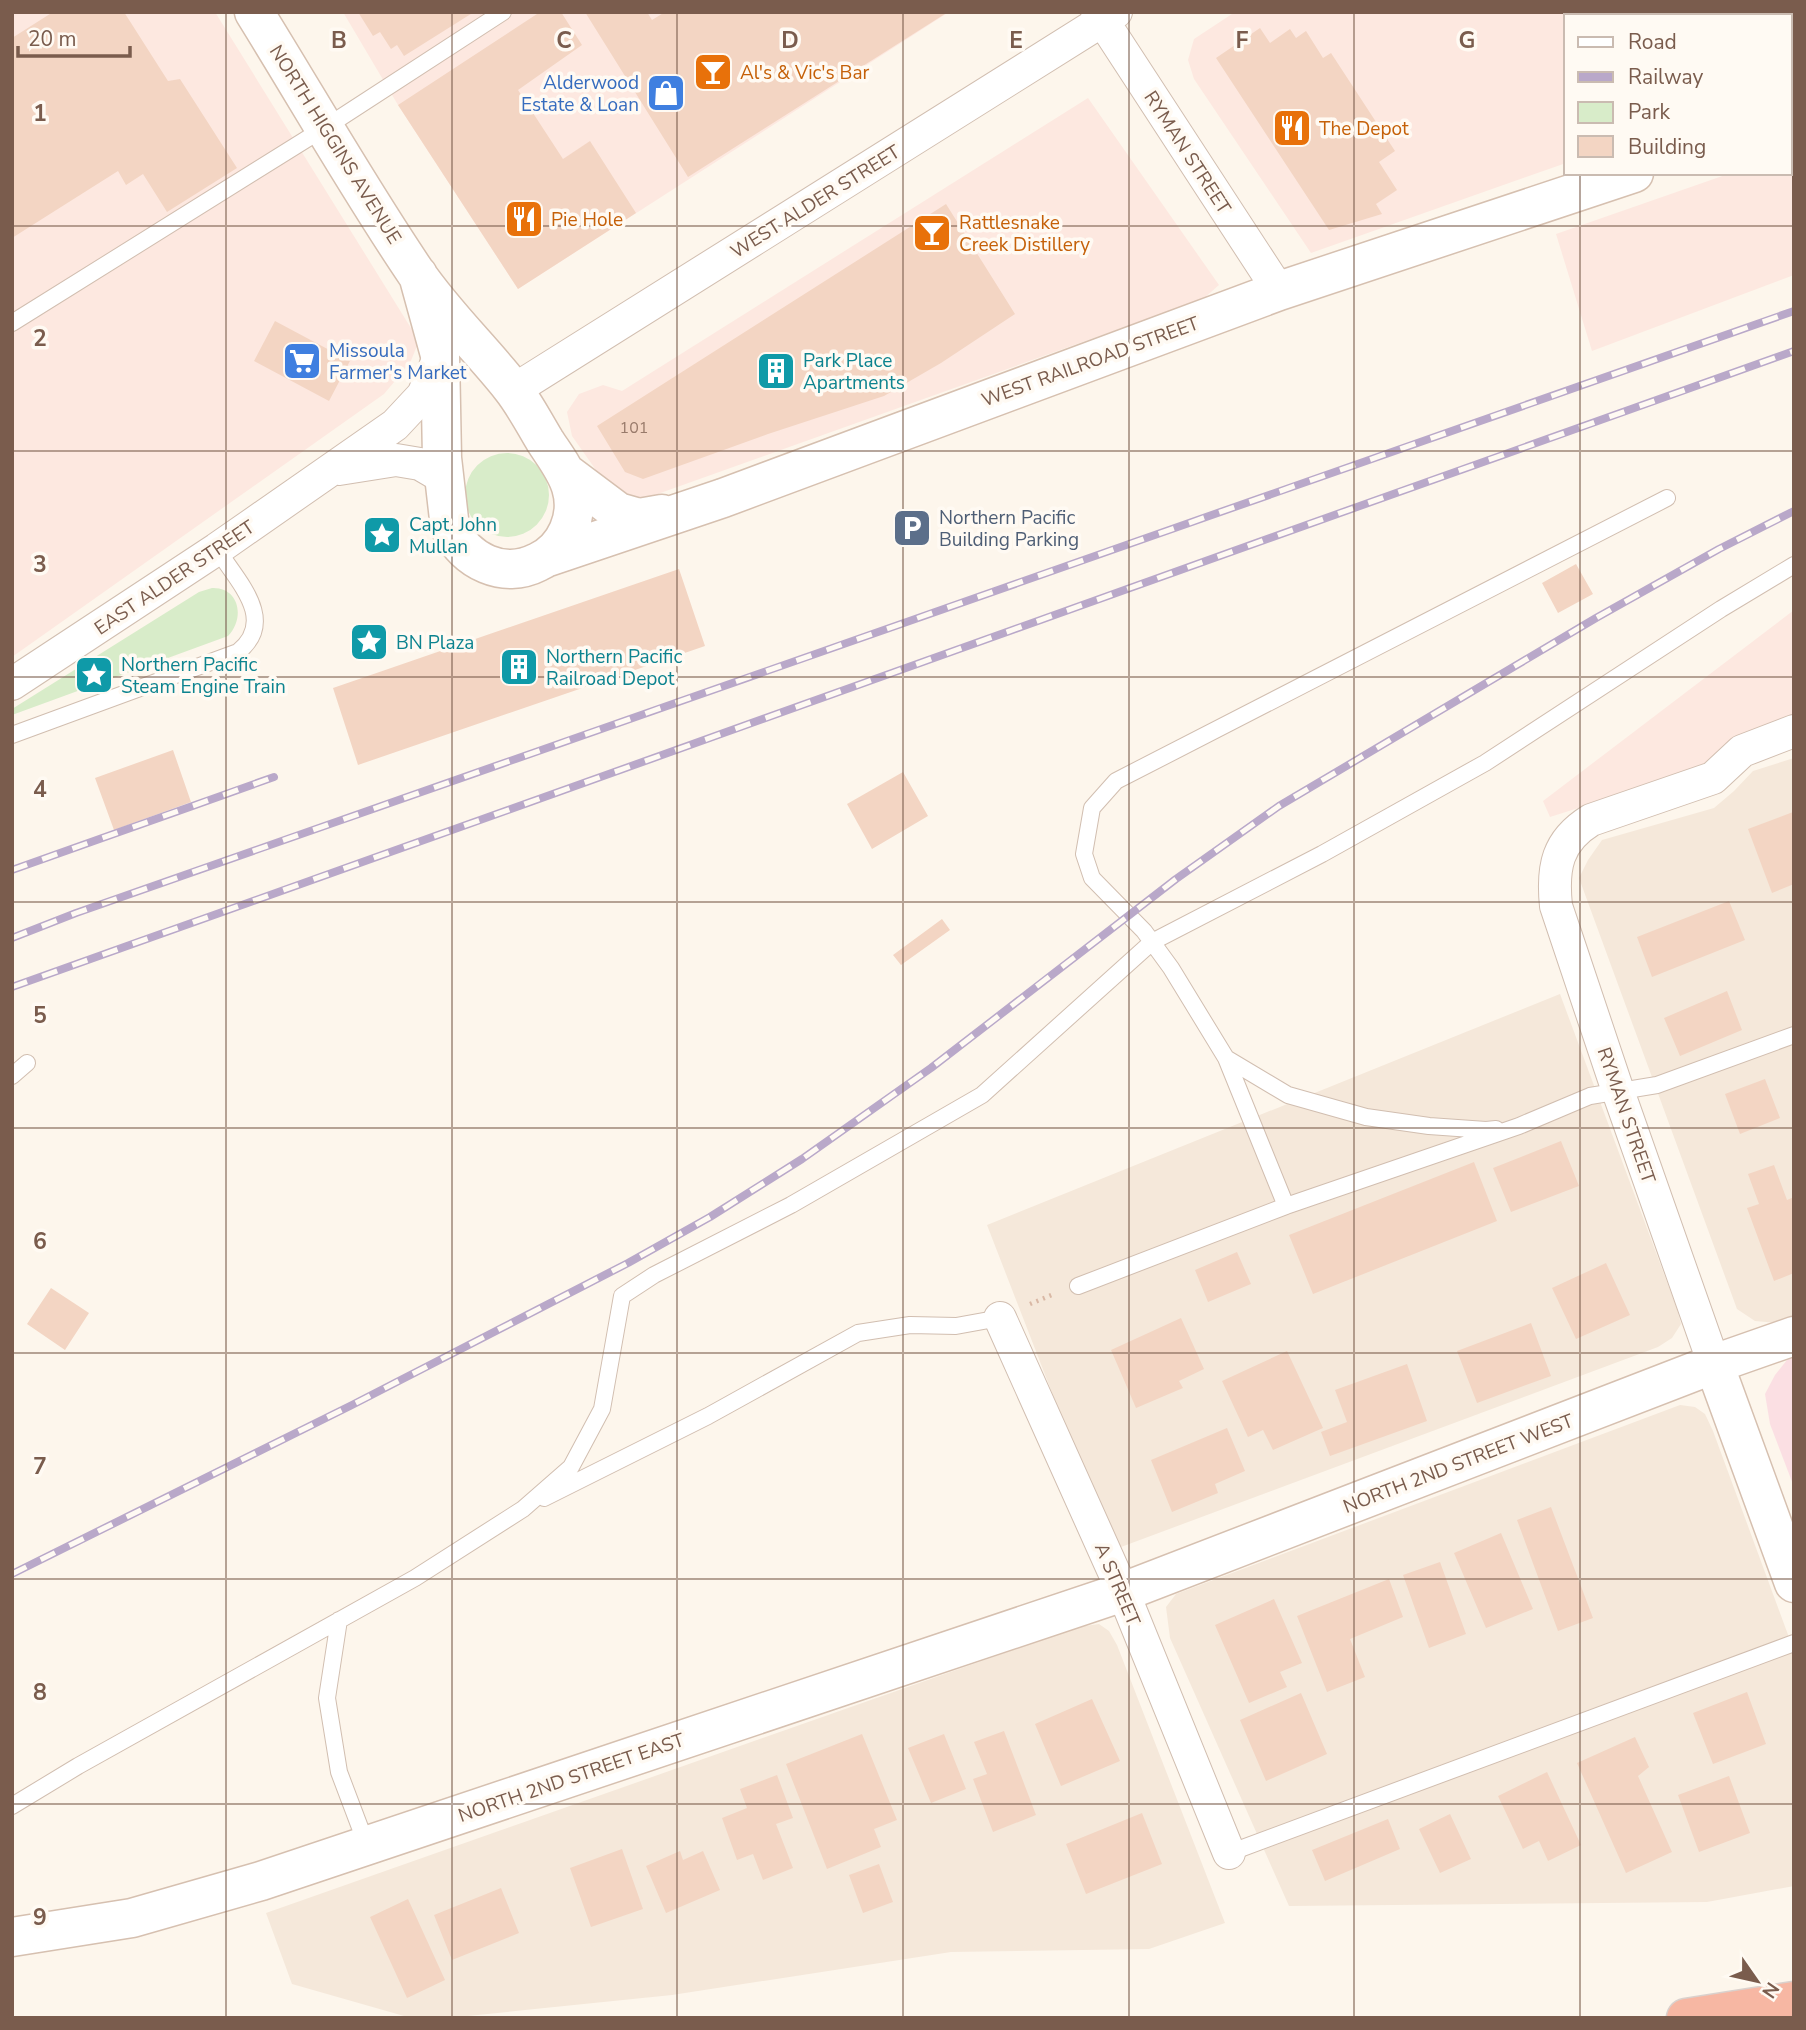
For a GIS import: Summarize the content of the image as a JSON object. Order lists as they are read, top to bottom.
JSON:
{
  "streets": {
    "street": [
      "NORTH HIGGINS AVENUE",
      "RYMAN STREET",
      "WEST ALDER STREET",
      "WEST RAILROAD STREET",
      "EAST ALDER STREET",
      "NORTH 2ND STREET WEST",
      "A STREET",
      "NORTH 2ND STREET EAST"
    ]
  },
  "crossings": [
    ["NORTH HIGGINS AVENUE", "WEST ALDER STREET"],
    ["NORTH HIGGINS AVENUE", "WEST RAILROAD STREET"],
    ["NORTH HIGGINS AVENUE", "EAST ALDER STREET"],
    ["RYMAN STREET", "WEST ALDER STREET"],
    ["RYMAN STREET", "WEST RAILROAD STREET"],
    ["RYMAN STREET", "NORTH 2ND STREET WEST"],
    ["NORTH 2ND STREET WEST", "A STREET"],
    ["NORTH 2ND STREET WEST", "NORTH 2ND STREET EAST"],
    ["A STREET", "NORTH 2ND STREET EAST"]
  ],
  "places": {
    "bar": ["Al's & Vic's Bar", "Rattlesnake Creek Distillery"],
    "shop": ["Alderwood Estate & Loan"],
    "restaurant": ["The Depot", "Pie Hole"],
    "supermarket": ["Missoula Farmer's Market"],
    "building": ["Park Place Apartments", "Northern Pacific Railroad Depot"],
    "parking": ["Northern Pacific Building Parking"],
    "place": ["Capt. John Mullan", "BN Plaza", "Northern Pacific Steam Engine Train"]
  },
  "house_numbers": ["101"],
  "legend": [
    "Road",
    "Railway",
    "Park",
    "Building"
  ],
  "scale_bar": "20 m",
  "north": "bottom right",
  "grid": {
    "columns": [
      "B",
      "C",
      "D",
      "E",
      "F",
      "G"
    ],
    "rows": [
      "1",
      "2",
      "3",
      "4",
      "5",
      "6",
      "7",
      "8",
      "9"
    ]
  }
}
